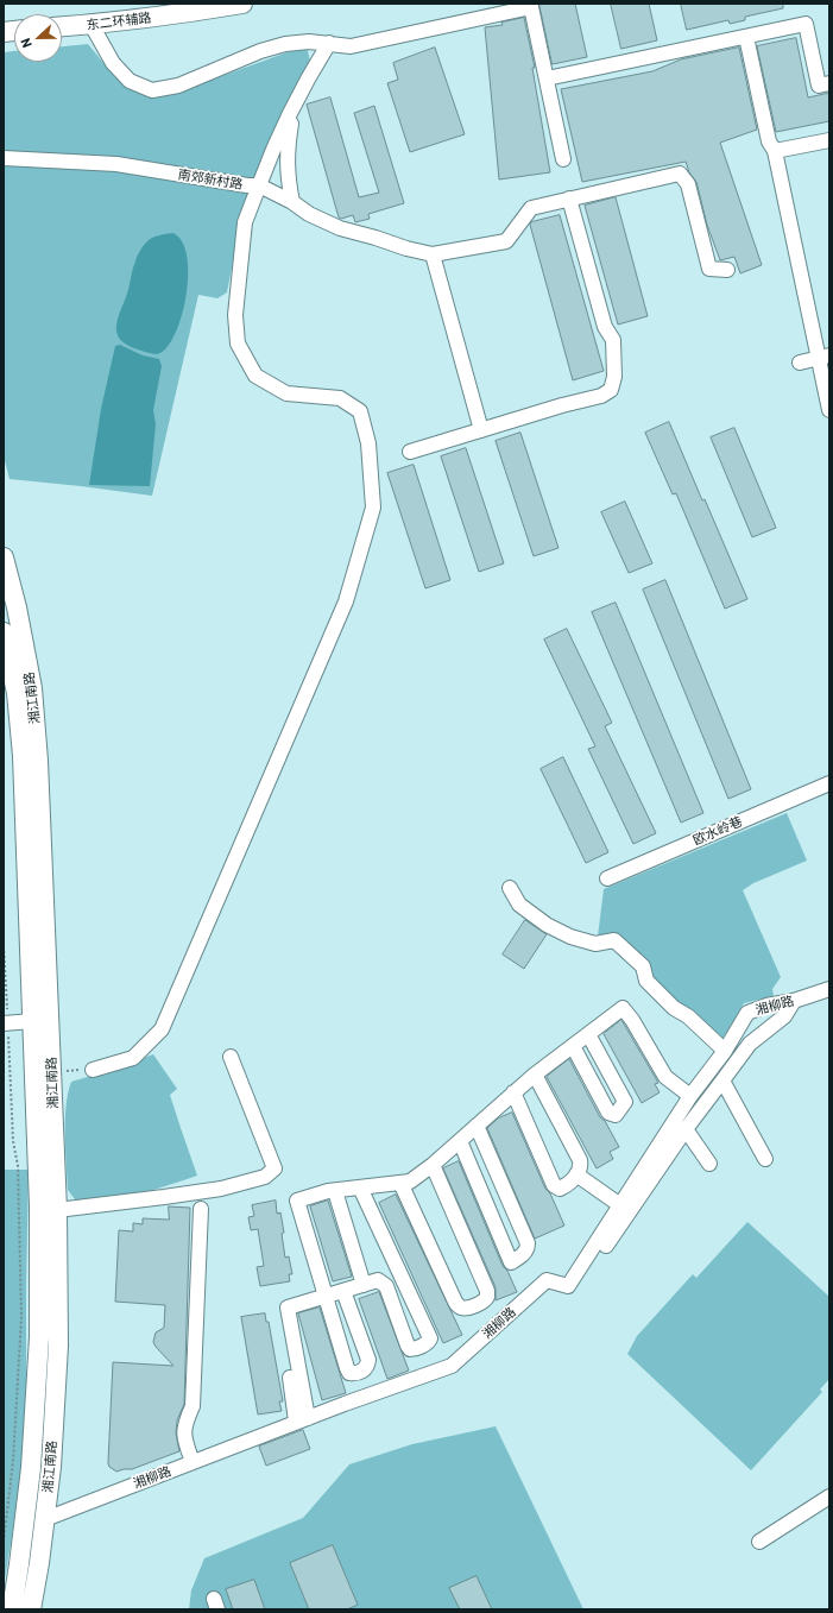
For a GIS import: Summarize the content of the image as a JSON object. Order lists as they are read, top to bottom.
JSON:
{
  "streets": {
    "main road": ["东二环辅路", "湘江南路"],
    "street": ["南郊新村路", "欧水岭巷", "湘柳路"]
  },
  "crossings": [
    ["湘江南路", "湘柳路"]
  ],
  "north": "left"
}
